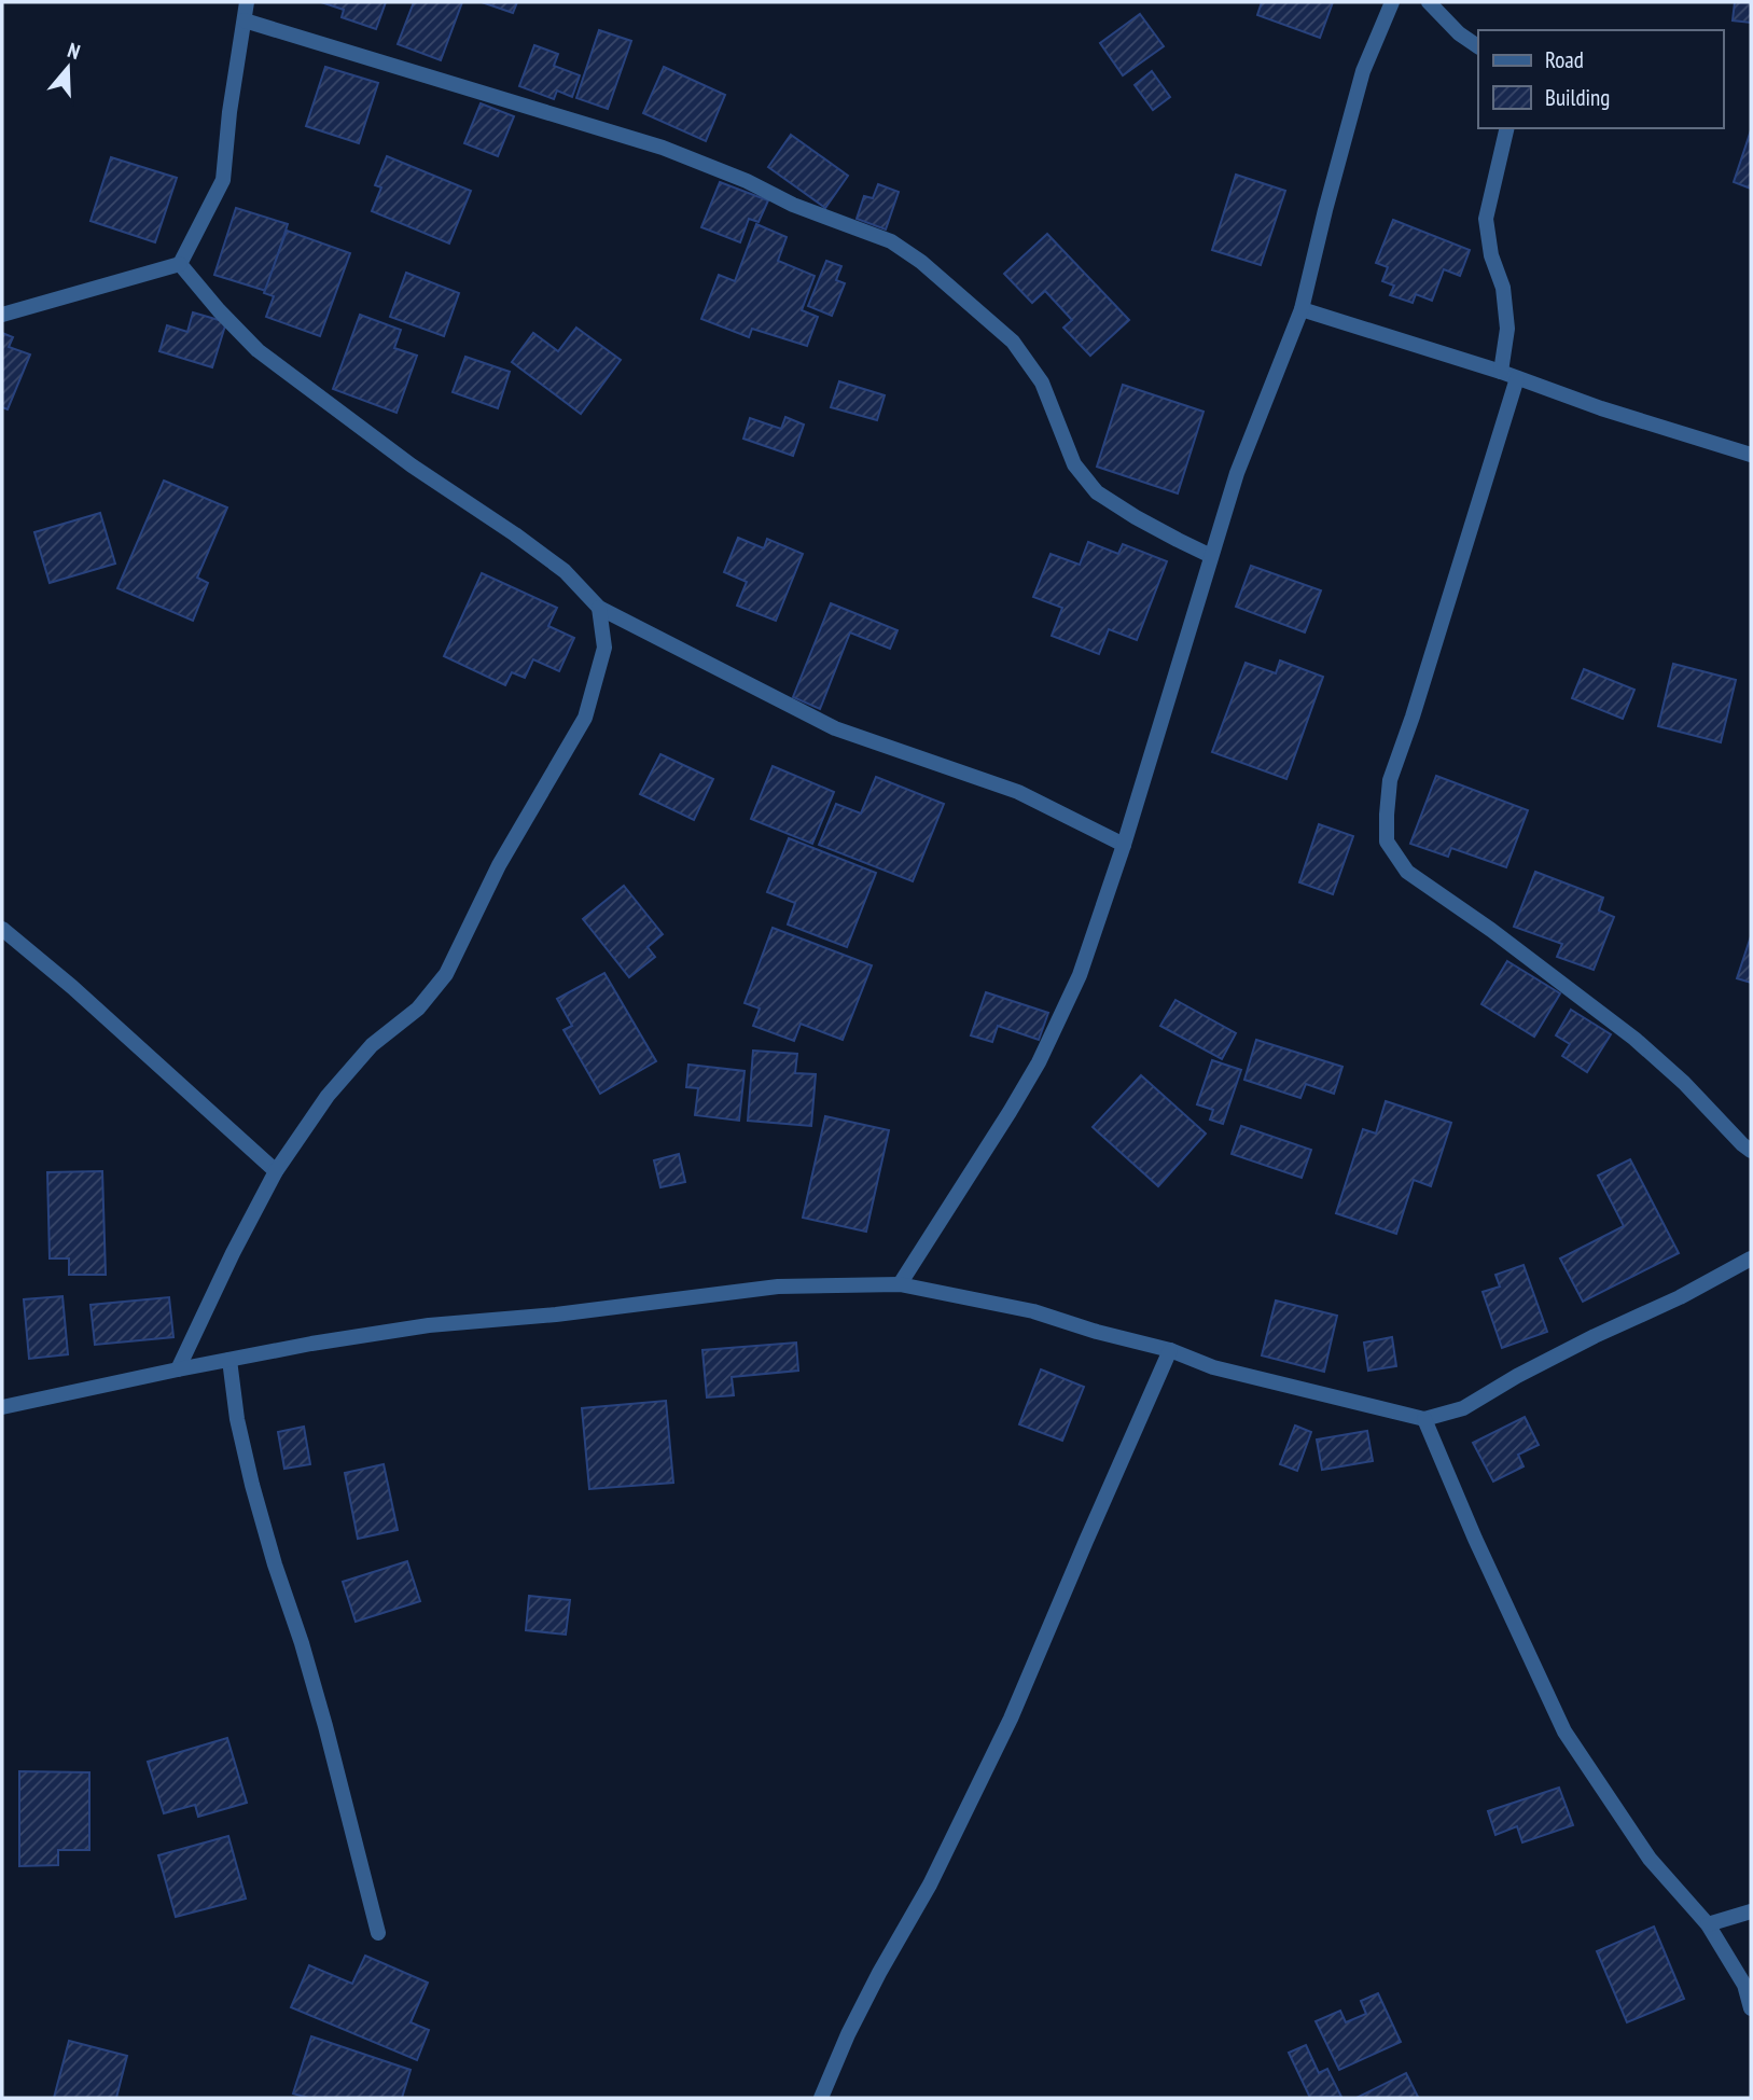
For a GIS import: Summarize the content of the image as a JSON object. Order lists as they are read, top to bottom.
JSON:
{
  "legend": ["Road", "Building"],
  "north": "top"
}
